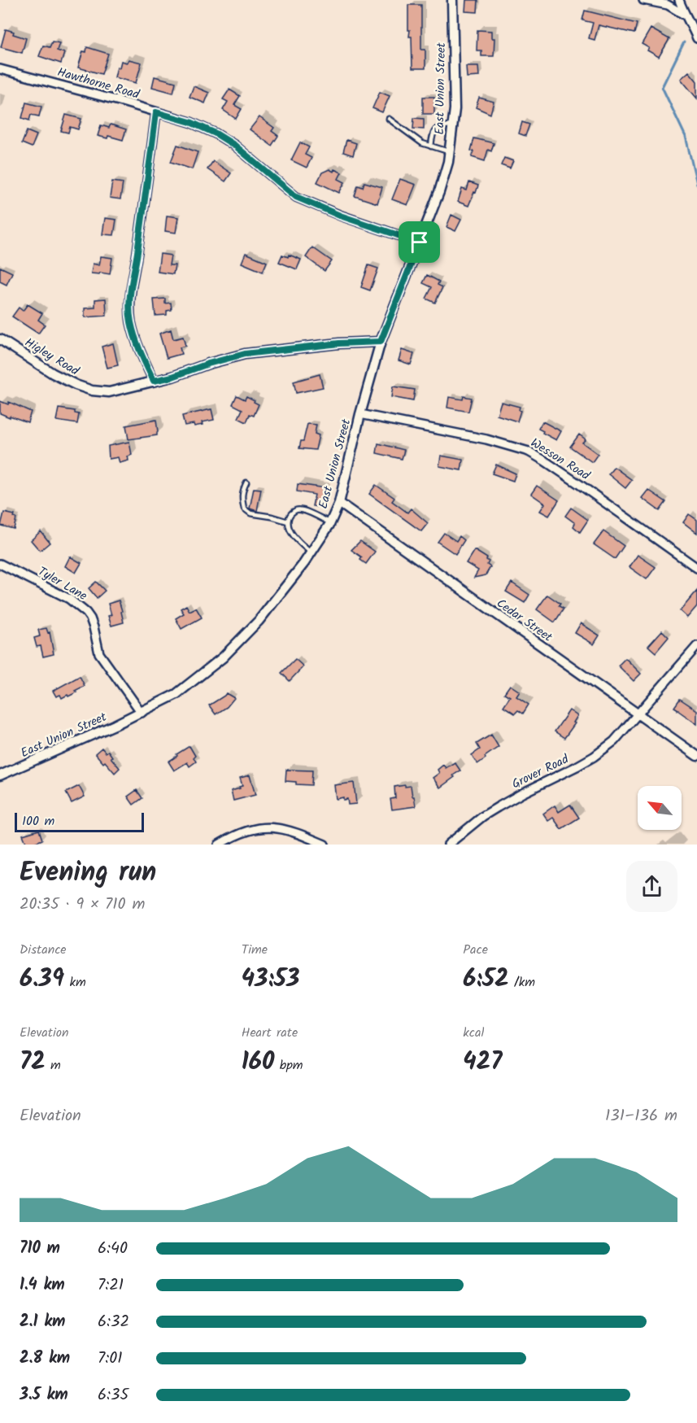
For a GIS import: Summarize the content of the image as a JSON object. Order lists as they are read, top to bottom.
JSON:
{
  "streets": {
    "street": [
      "Hawthorne Road",
      "East Union Street",
      "Higley Road",
      "Wesson Road",
      "Tyler Lane",
      "Cedar Street",
      "Grover Road"
    ]
  },
  "crossings": [
    ["Hawthorne Road", "East Union Street"],
    ["East Union Street", "Higley Road"],
    ["East Union Street", "Wesson Road"],
    ["East Union Street", "Tyler Lane"],
    ["East Union Street", "Cedar Street"],
    ["Cedar Street", "Grover Road"]
  ],
  "scale_bar": "100 m",
  "north": "top left",
  "page": {
    "scale": "100 m",
    "heading": ["Evening run", "20:35 · 9 × 710 m"],
    "stats": [
      ["Distance", "6.39 km"],
      ["Time", "43:53"],
      ["Pace", "6:52 /km"],
      ["Elevation", "72 m"],
      ["Heart rate", "160 bpm"],
      ["kcal", "427"]
    ],
    "chart": ["Elevation", "131–136 m"],
    "list": [
      {
        "name": "710 m",
        "note": "6:40"
      },
      {
        "name": "1.4 km",
        "note": "7:21"
      },
      {
        "name": "2.1 km",
        "note": "6:32"
      },
      {
        "name": "2.8 km",
        "note": "7:01"
      },
      {
        "name": "3.5 km",
        "note": "6:35"
      }
    ]
  }
}
